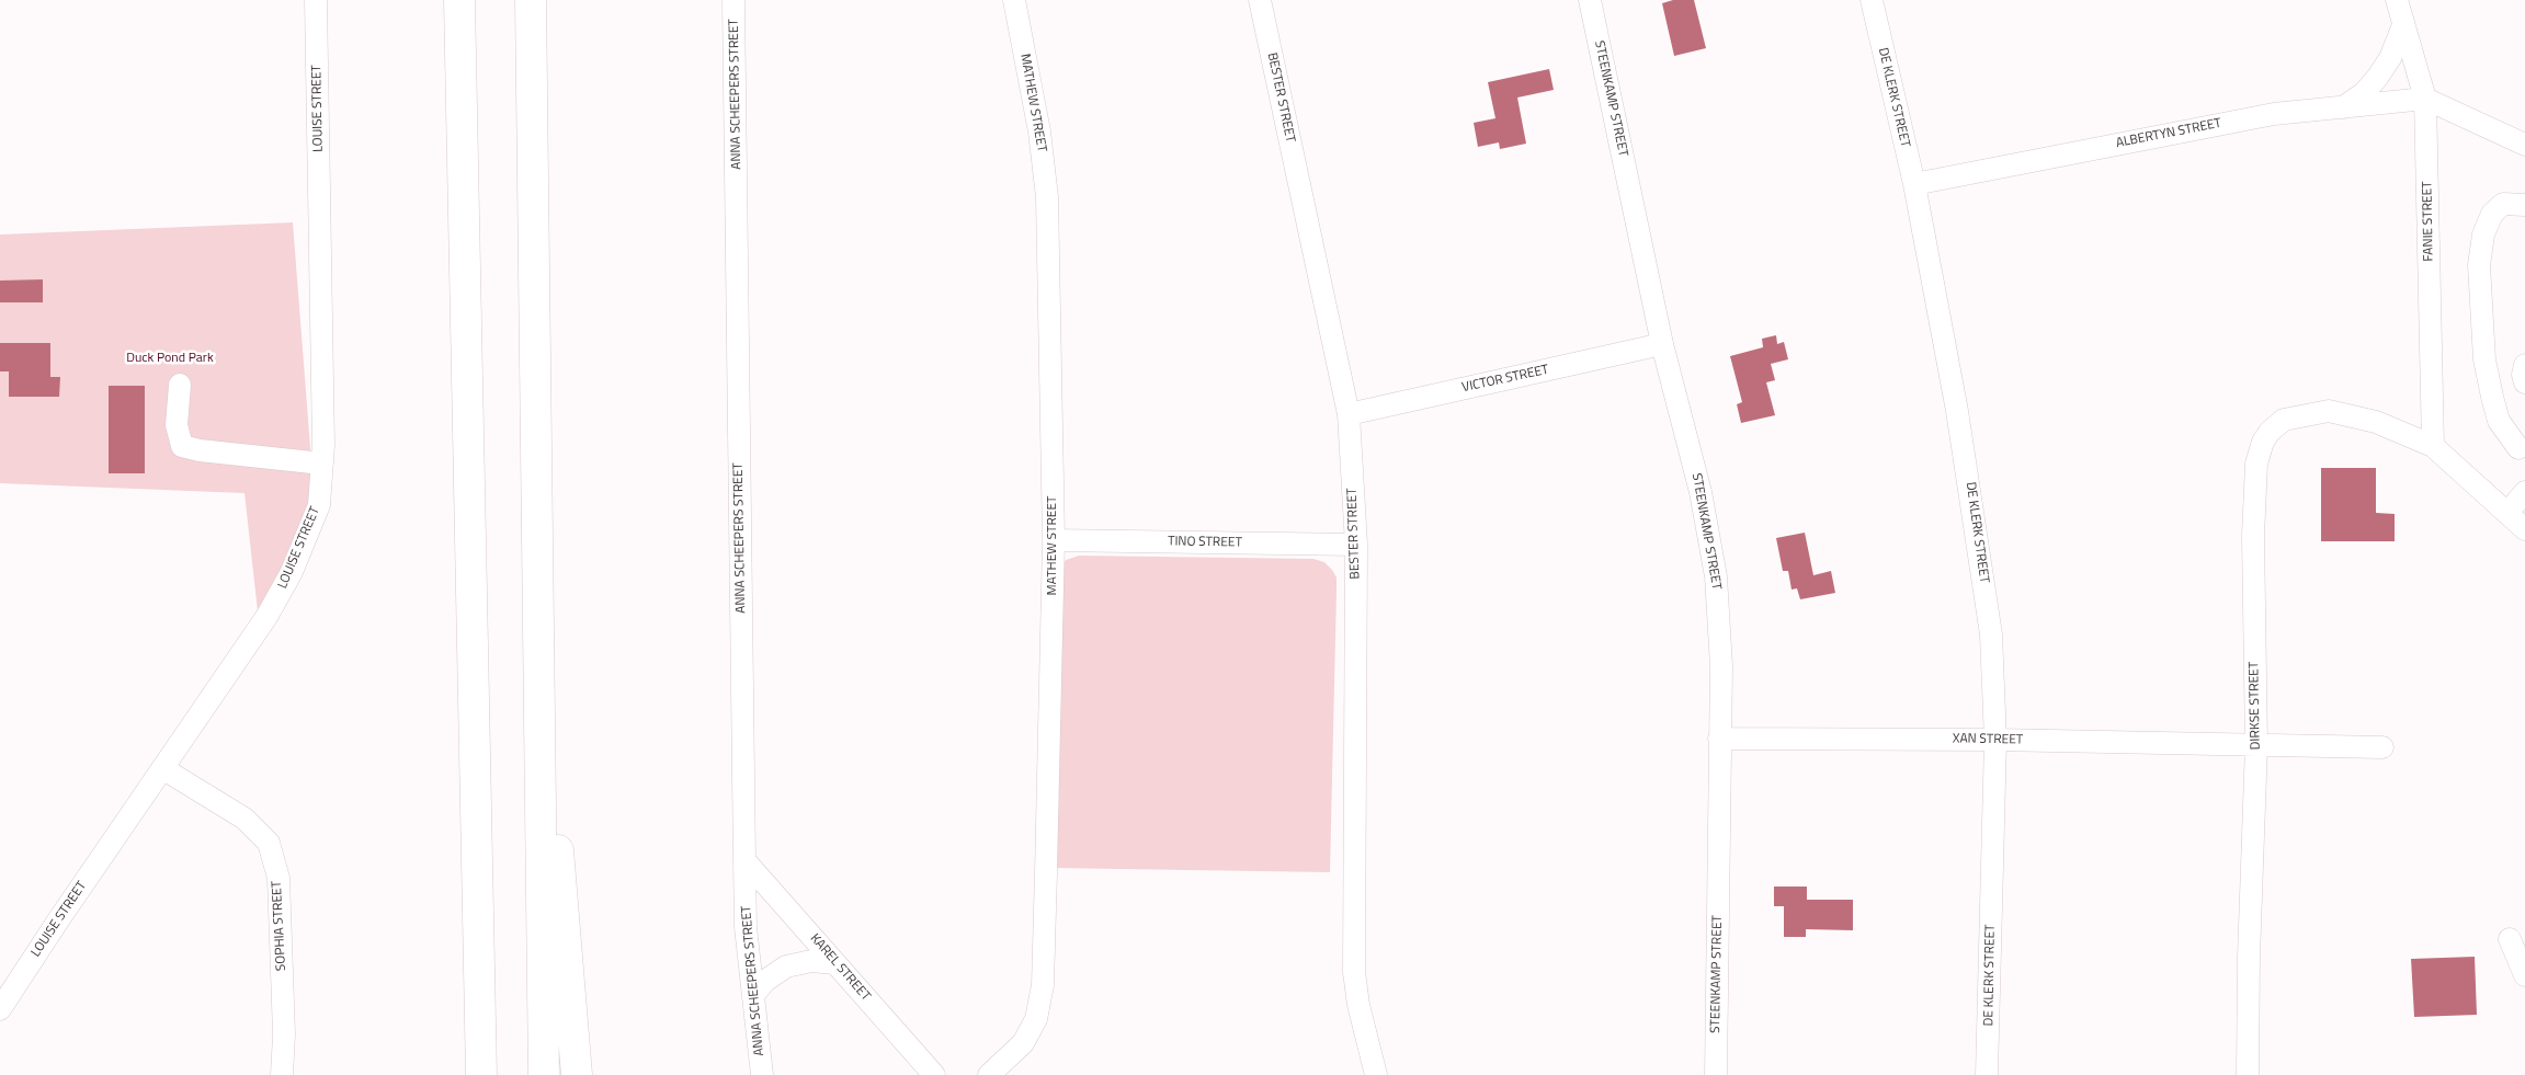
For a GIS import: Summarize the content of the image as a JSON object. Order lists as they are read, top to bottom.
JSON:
{
  "streets": {
    "street": [
      "ANNA SCHEEPERS STREET",
      "BESTER STREET",
      "DE KLERK STREET",
      "STEENKAMP STREET",
      "MATHEW STREET",
      "LOUISE STREET",
      "ALBERTYN STREET",
      "FANIE STREET",
      "VICTOR STREET",
      "TINO STREET",
      "DIRKSE STREET",
      "XAN STREET",
      "SOPHIA STREET",
      "KAREL STREET"
    ]
  },
  "crossings": [
    ["ANNA SCHEEPERS STREET", "KAREL STREET"],
    ["BESTER STREET", "VICTOR STREET"],
    ["BESTER STREET", "TINO STREET"],
    ["DE KLERK STREET", "ALBERTYN STREET"],
    ["DE KLERK STREET", "XAN STREET"],
    ["STEENKAMP STREET", "VICTOR STREET"],
    ["STEENKAMP STREET", "XAN STREET"],
    ["MATHEW STREET", "TINO STREET"],
    ["LOUISE STREET", "SOPHIA STREET"],
    ["ALBERTYN STREET", "FANIE STREET"],
    ["FANIE STREET", "DIRKSE STREET"],
    ["DIRKSE STREET", "XAN STREET"]
  ],
  "parks": ["Duck Pond Park"]
}
